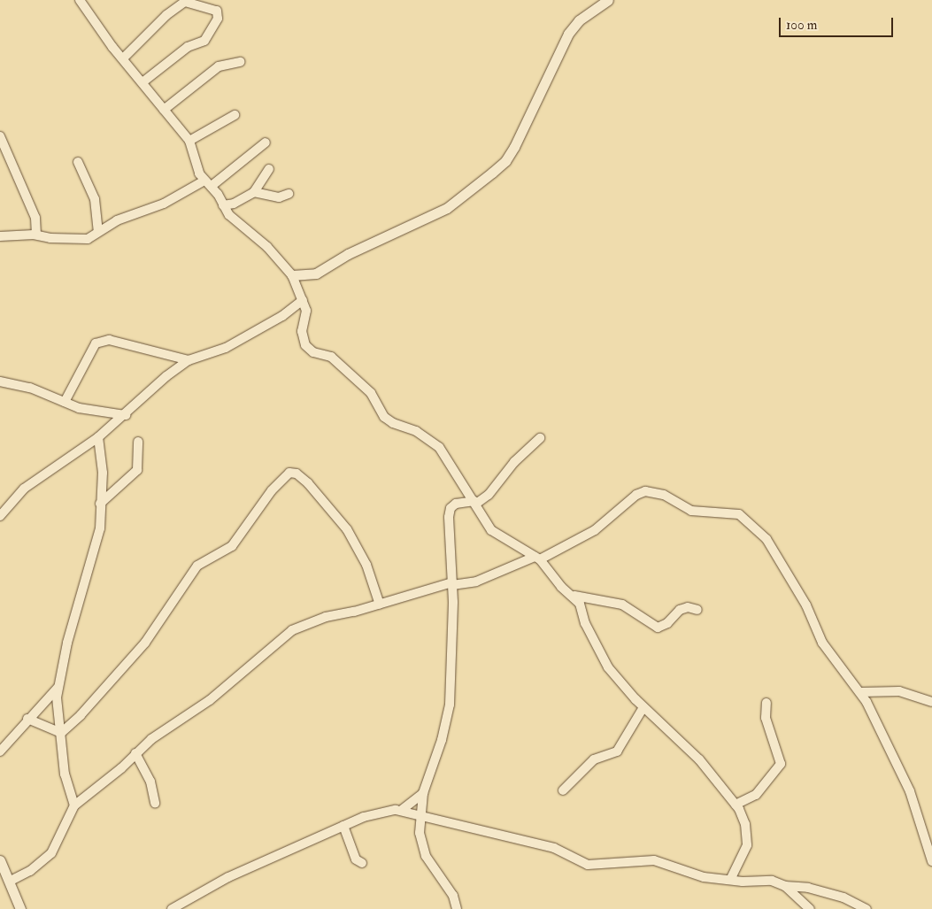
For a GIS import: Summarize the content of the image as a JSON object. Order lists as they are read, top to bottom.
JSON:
{
  "scale_bar": "100 m"
}
